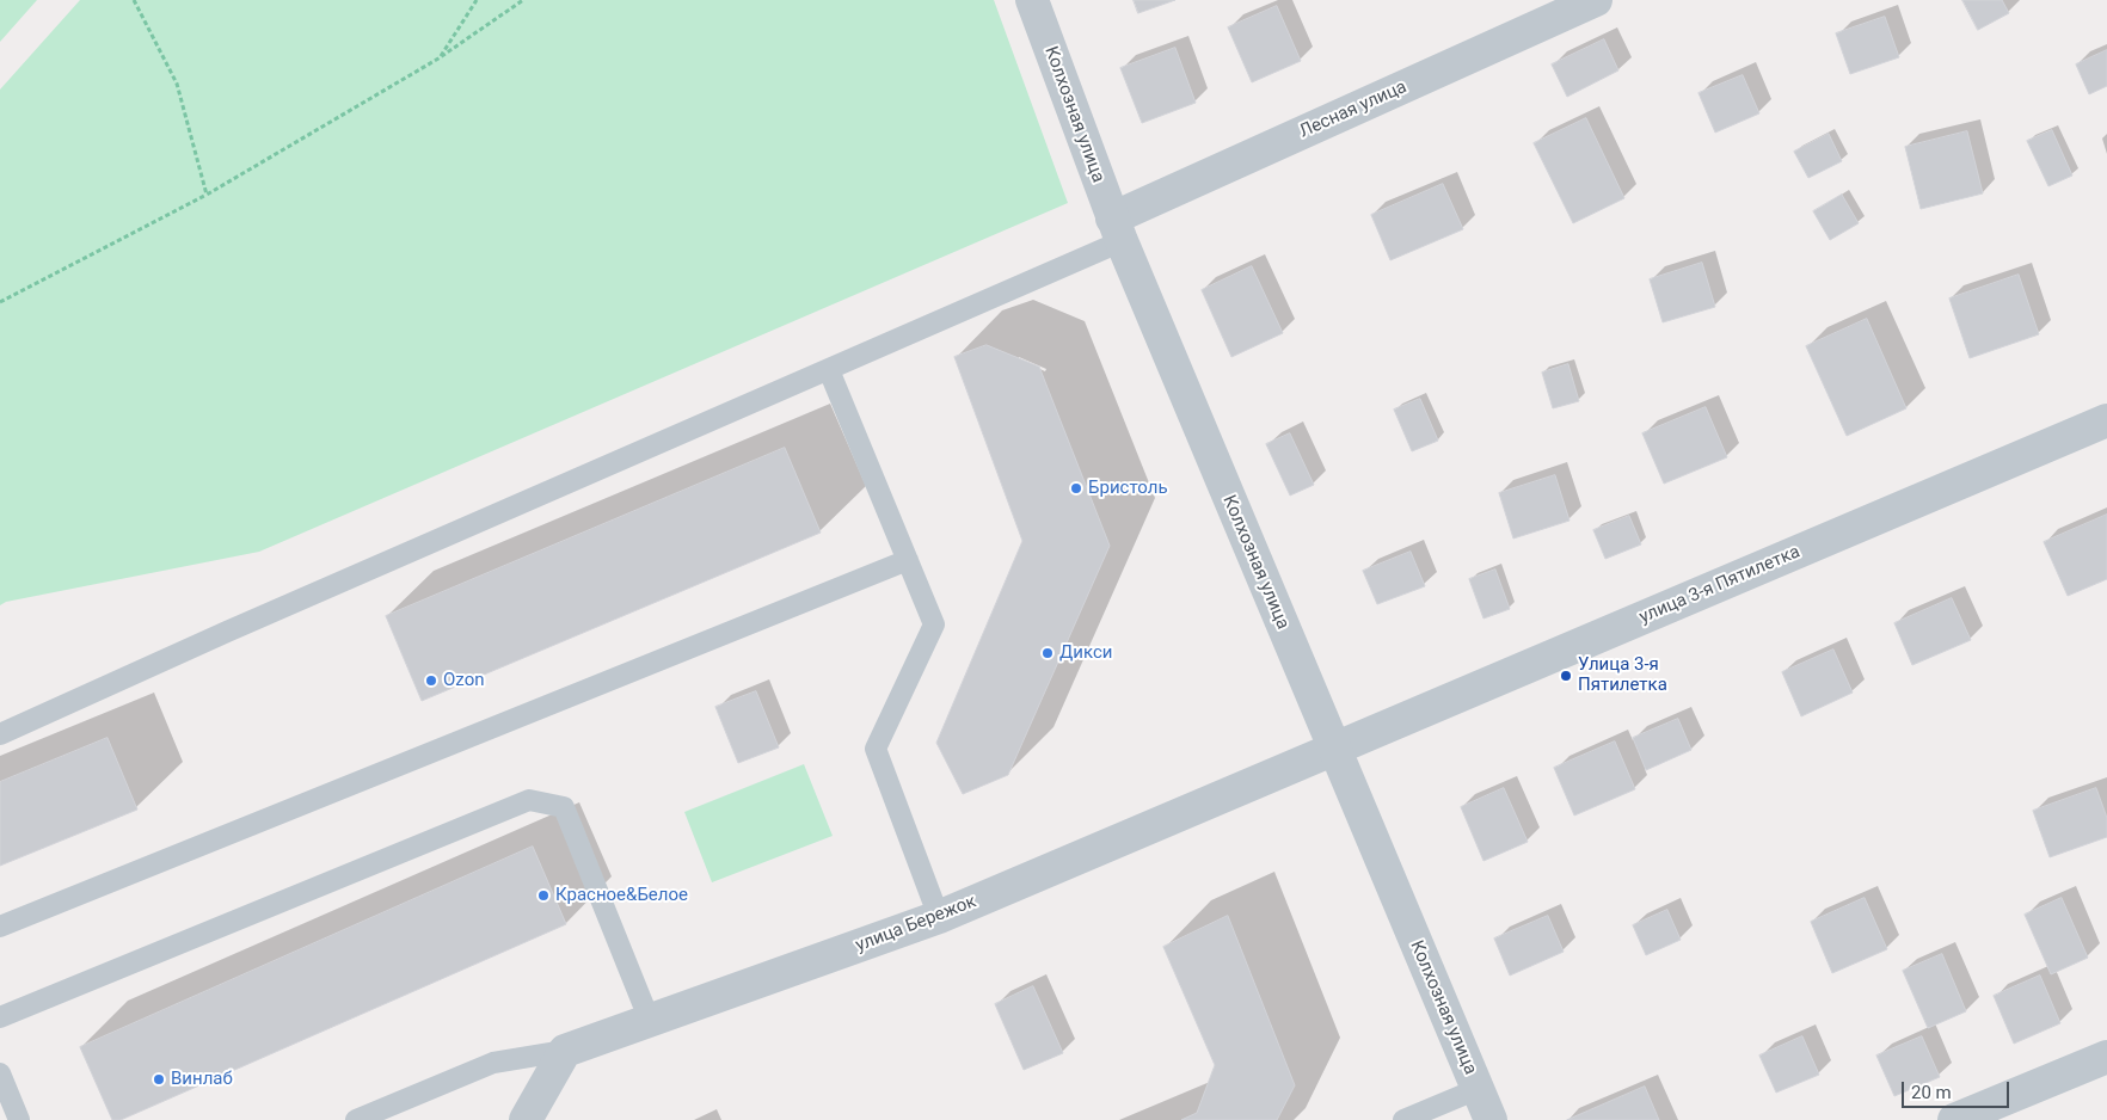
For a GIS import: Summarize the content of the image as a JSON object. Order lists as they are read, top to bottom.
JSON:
{
  "streets": {
    "street": [
      "Лесная улица",
      "Колхозная улица",
      "улица 3-я Пятилетка",
      "улица Бережок"
    ]
  },
  "crossings": [
    ["Лесная улица", "Колхозная улица"],
    ["Колхозная улица", "улица 3-я Пятилетка"],
    ["Колхозная улица", "улица Бережок"],
    ["улица 3-я Пятилетка", "улица Бережок"]
  ],
  "places": [
    "Бристоль",
    "Дикси",
    "Улица 3-я Пятилетка",
    "Ozon",
    "Красное&Белое",
    "Винлаб"
  ],
  "scale_bar": "20 m"
}
